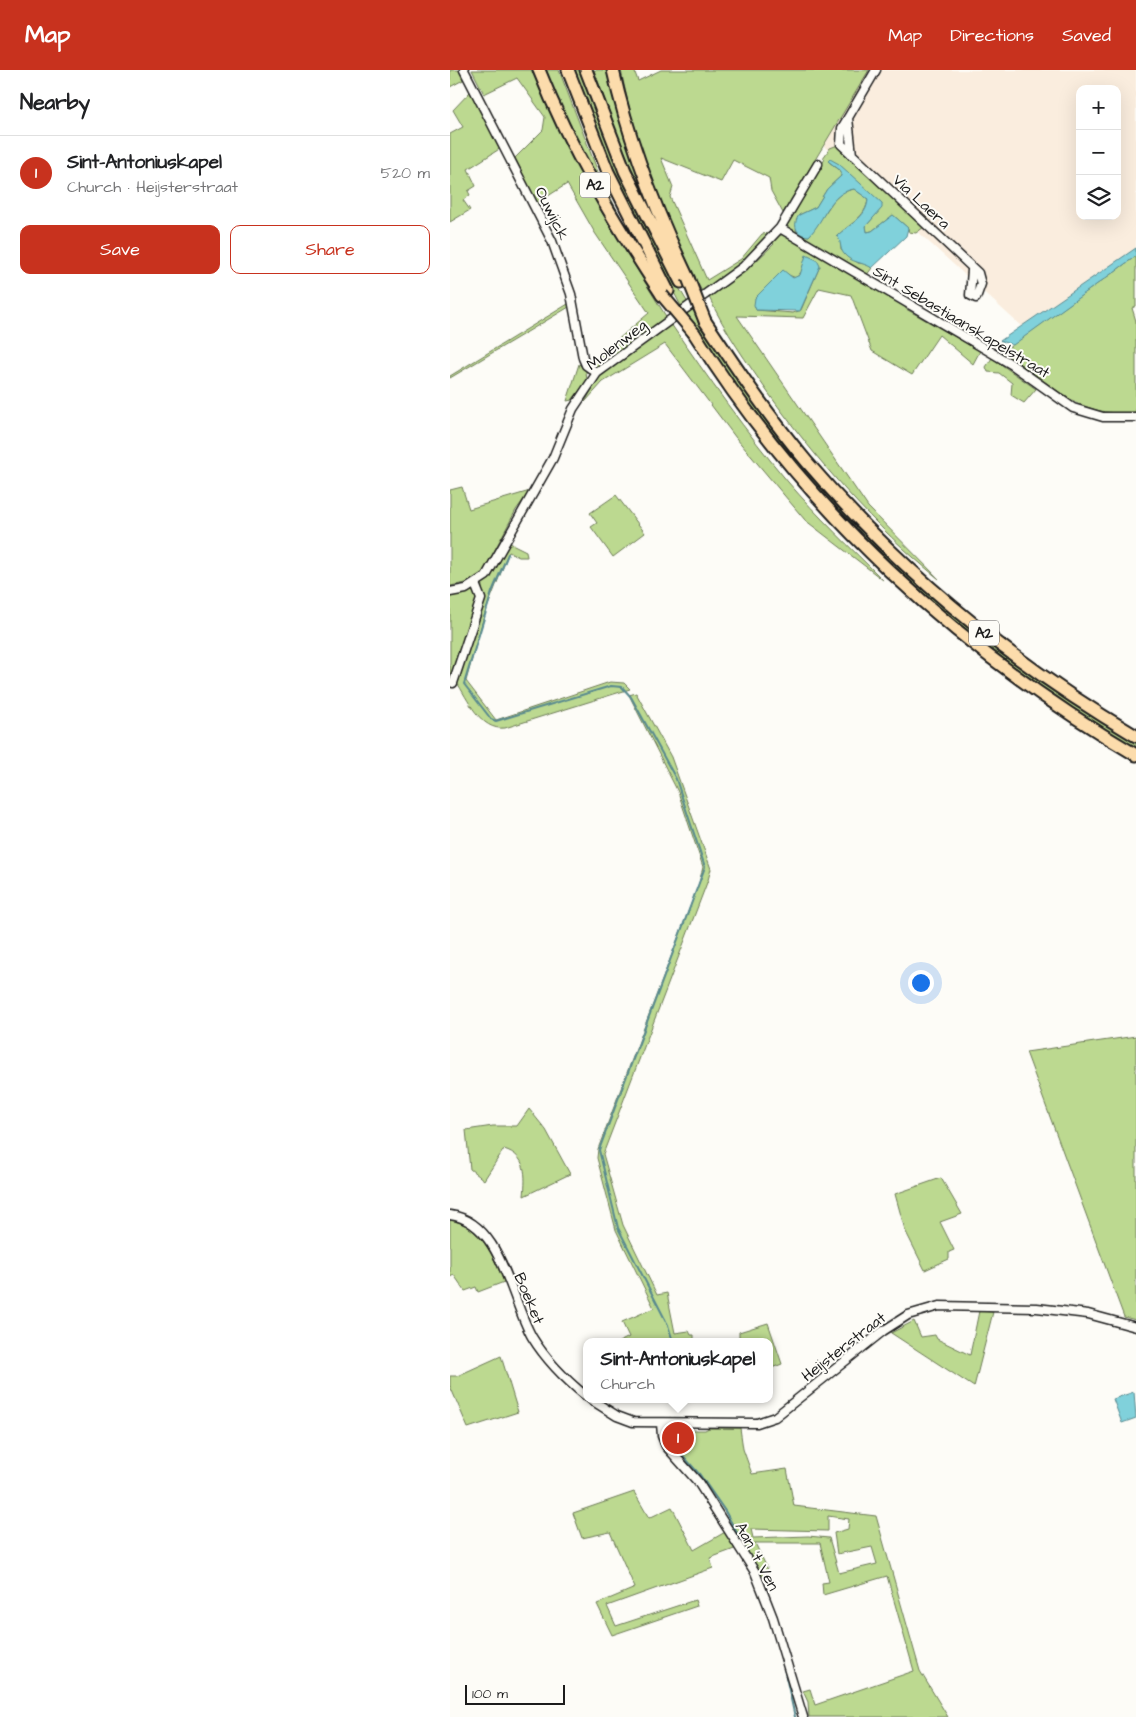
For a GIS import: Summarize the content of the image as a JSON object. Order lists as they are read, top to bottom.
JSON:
{
  "streets": {
    "highway": ["A2"],
    "street": [
      "Via Laera",
      "Ouwijck",
      "Sint Sebastiaanskapelstraat",
      "Molenweg",
      "Boeket",
      "Heijsterstraat",
      "Aan 't Ven"
    ]
  },
  "crossings": [
    ["Ouwijck", "Molenweg"],
    ["Sint Sebastiaanskapelstraat", "Molenweg"],
    ["Boeket", "Heijsterstraat"],
    ["Boeket", "Aan 't Ven"],
    ["Heijsterstraat", "Aan 't Ven"]
  ],
  "scale_bar": "100 m",
  "page": {
    "header": "Map",
    "nav": ["Map", "Directions", "Saved"],
    "heading": "Nearby",
    "map_buttons": ["+", "−"],
    "list": [
      {
        "mark": "1",
        "name": "Sint-Antoniuskapel",
        "note": "Church · Heijsterstraat",
        "value": "520 m"
      }
    ],
    "buttons": ["Save", "Share"],
    "popup": ["Sint-Antoniuskapel", "Church"],
    "pins": "1",
    "scale": "100 m"
  }
}
